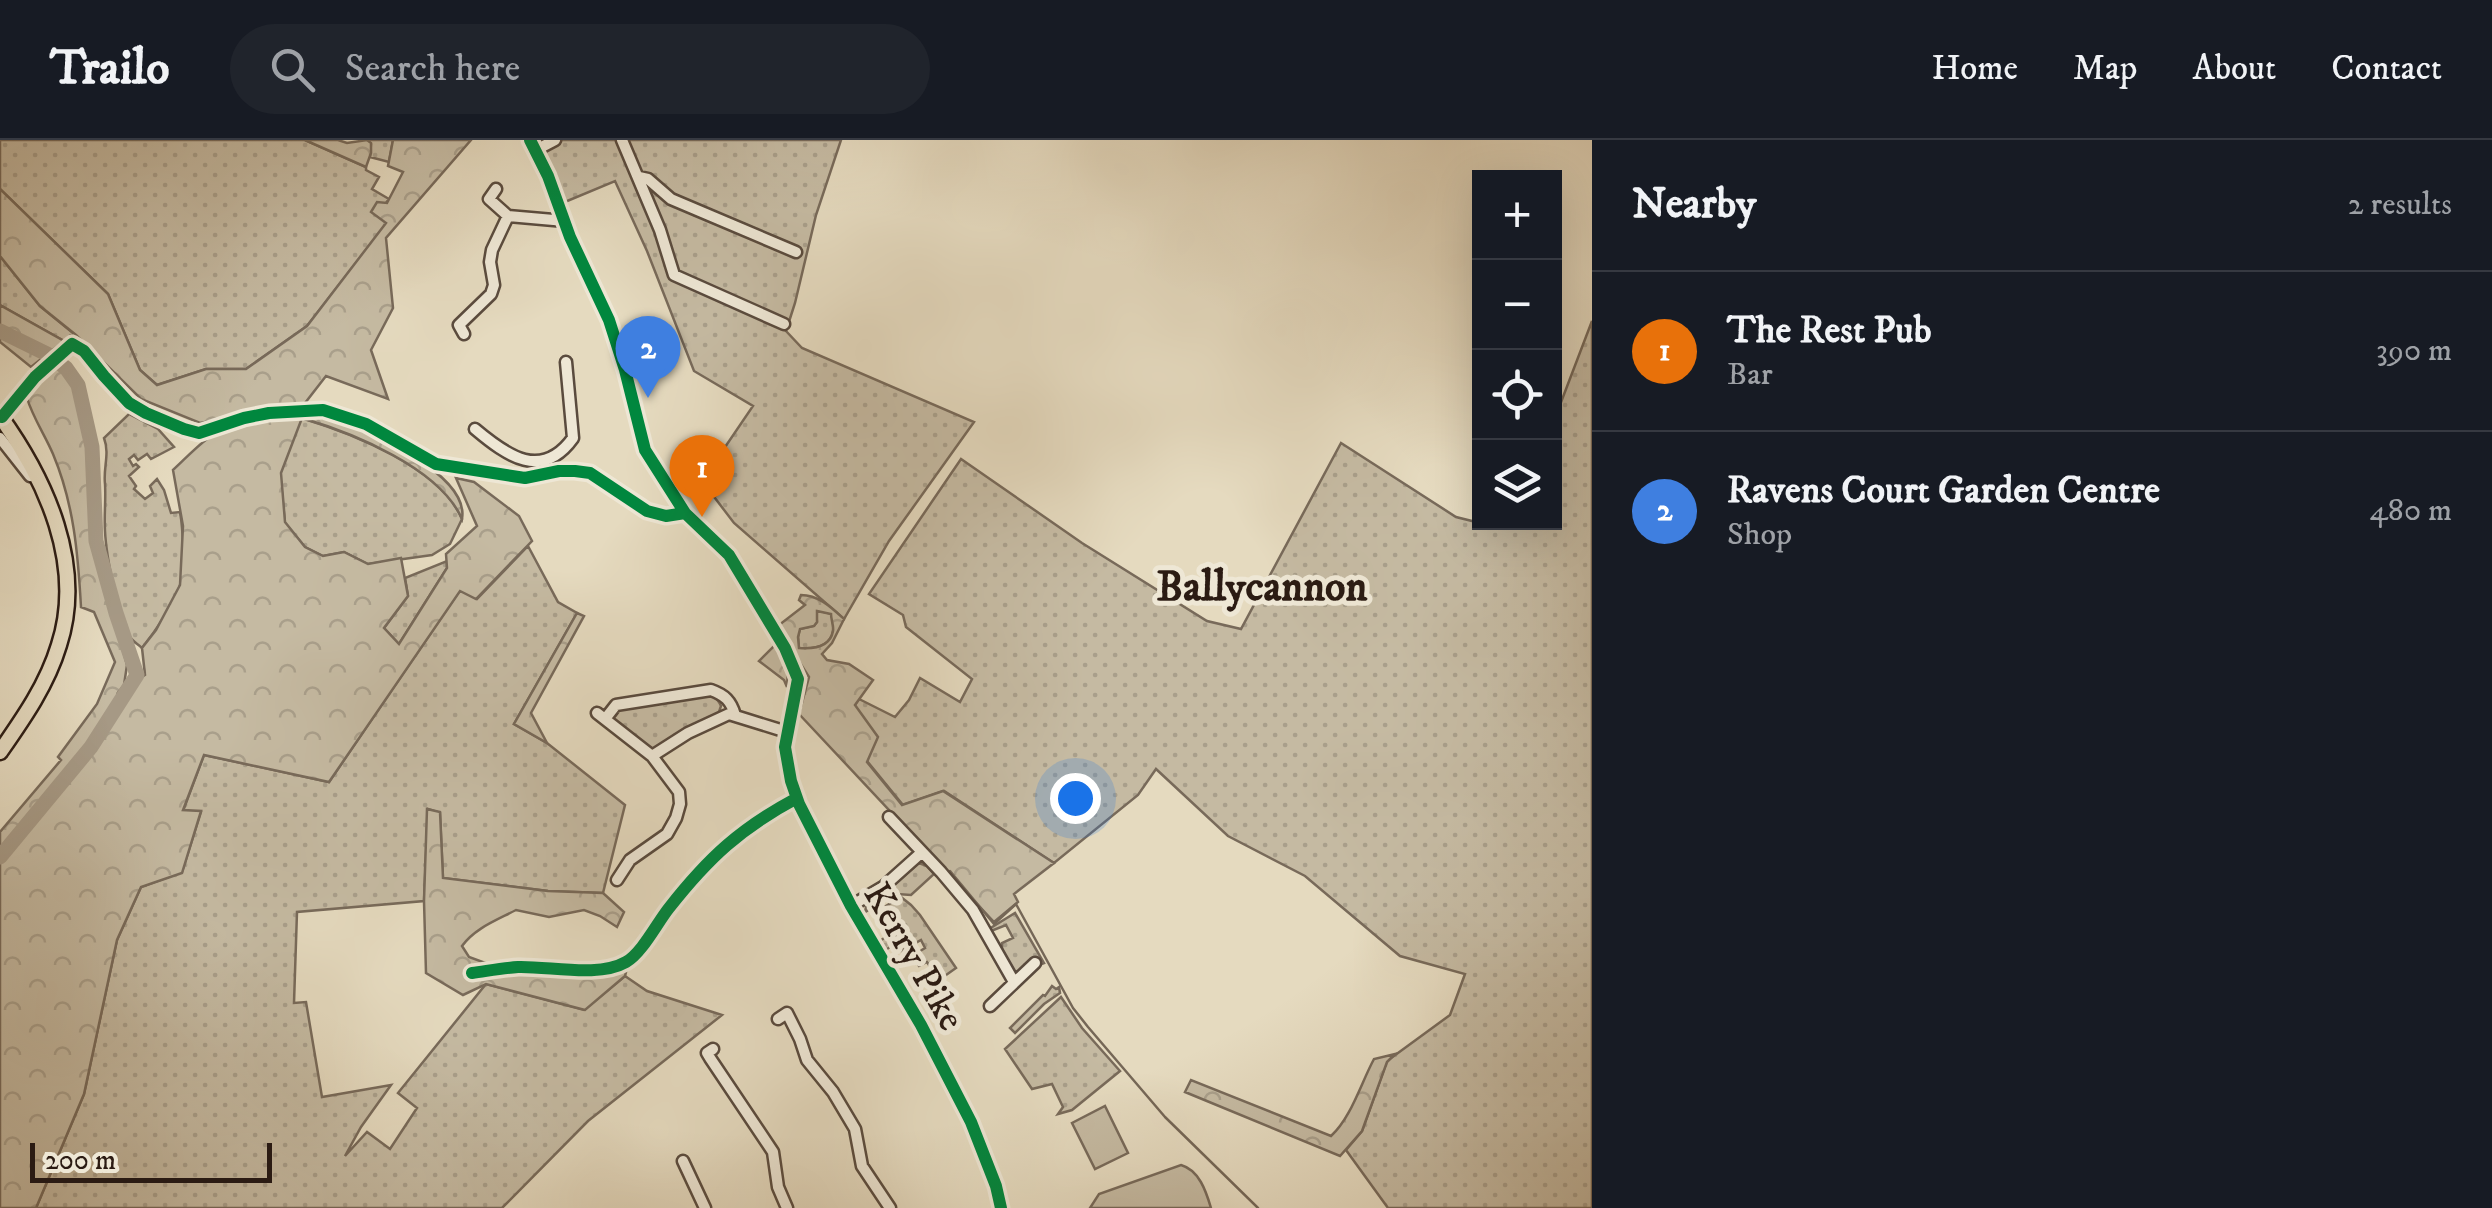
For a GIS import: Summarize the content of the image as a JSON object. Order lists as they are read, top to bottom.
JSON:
{
  "streets": {
    "street": ["Kerry Pike"]
  },
  "districts": ["Ballycannon"],
  "scale_bar": "200 m",
  "page": {
    "header": "Trailo",
    "search": "Search here",
    "nav": [
      "Home",
      "Map",
      "About",
      "Contact"
    ],
    "heading": ["Nearby", "2 results"],
    "map_buttons": ["+", "−"],
    "list": [
      {
        "mark": "1",
        "name": "The Rest Pub",
        "note": "Bar",
        "value": "390 m"
      },
      {
        "mark": "2",
        "name": "Ravens Court Garden Centre",
        "note": "Shop",
        "value": "480 m"
      }
    ],
    "pins": ["2", "1"],
    "scale": "200 m"
  }
}
